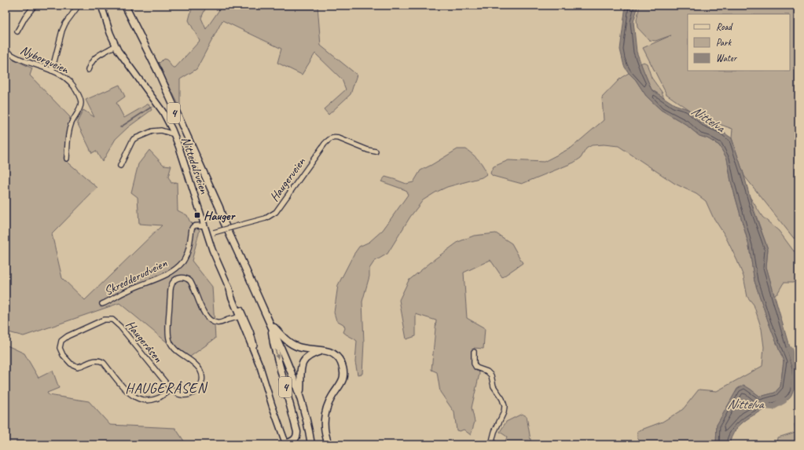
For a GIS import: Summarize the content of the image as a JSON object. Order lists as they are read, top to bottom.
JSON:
{
  "streets": {
    "highway": ["4"],
    "main road": ["Nittedalsveien"],
    "street": [
      "Nyborgveien",
      "Haugerveien",
      "Skredderudveien",
      "Haugeråsen"
    ]
  },
  "crossings": [
    ["4", "Nittedalsveien"],
    ["Nittedalsveien", "Haugerveien"],
    ["Nittedalsveien", "Skredderudveien"],
    ["Nittedalsveien", "Haugeråsen"]
  ],
  "districts": ["HAUGERÅSEN"],
  "water": ["Nittelva"],
  "places": {
    "transit": ["Hauger"]
  },
  "legend": ["Road", "Park", "Water"]
}
